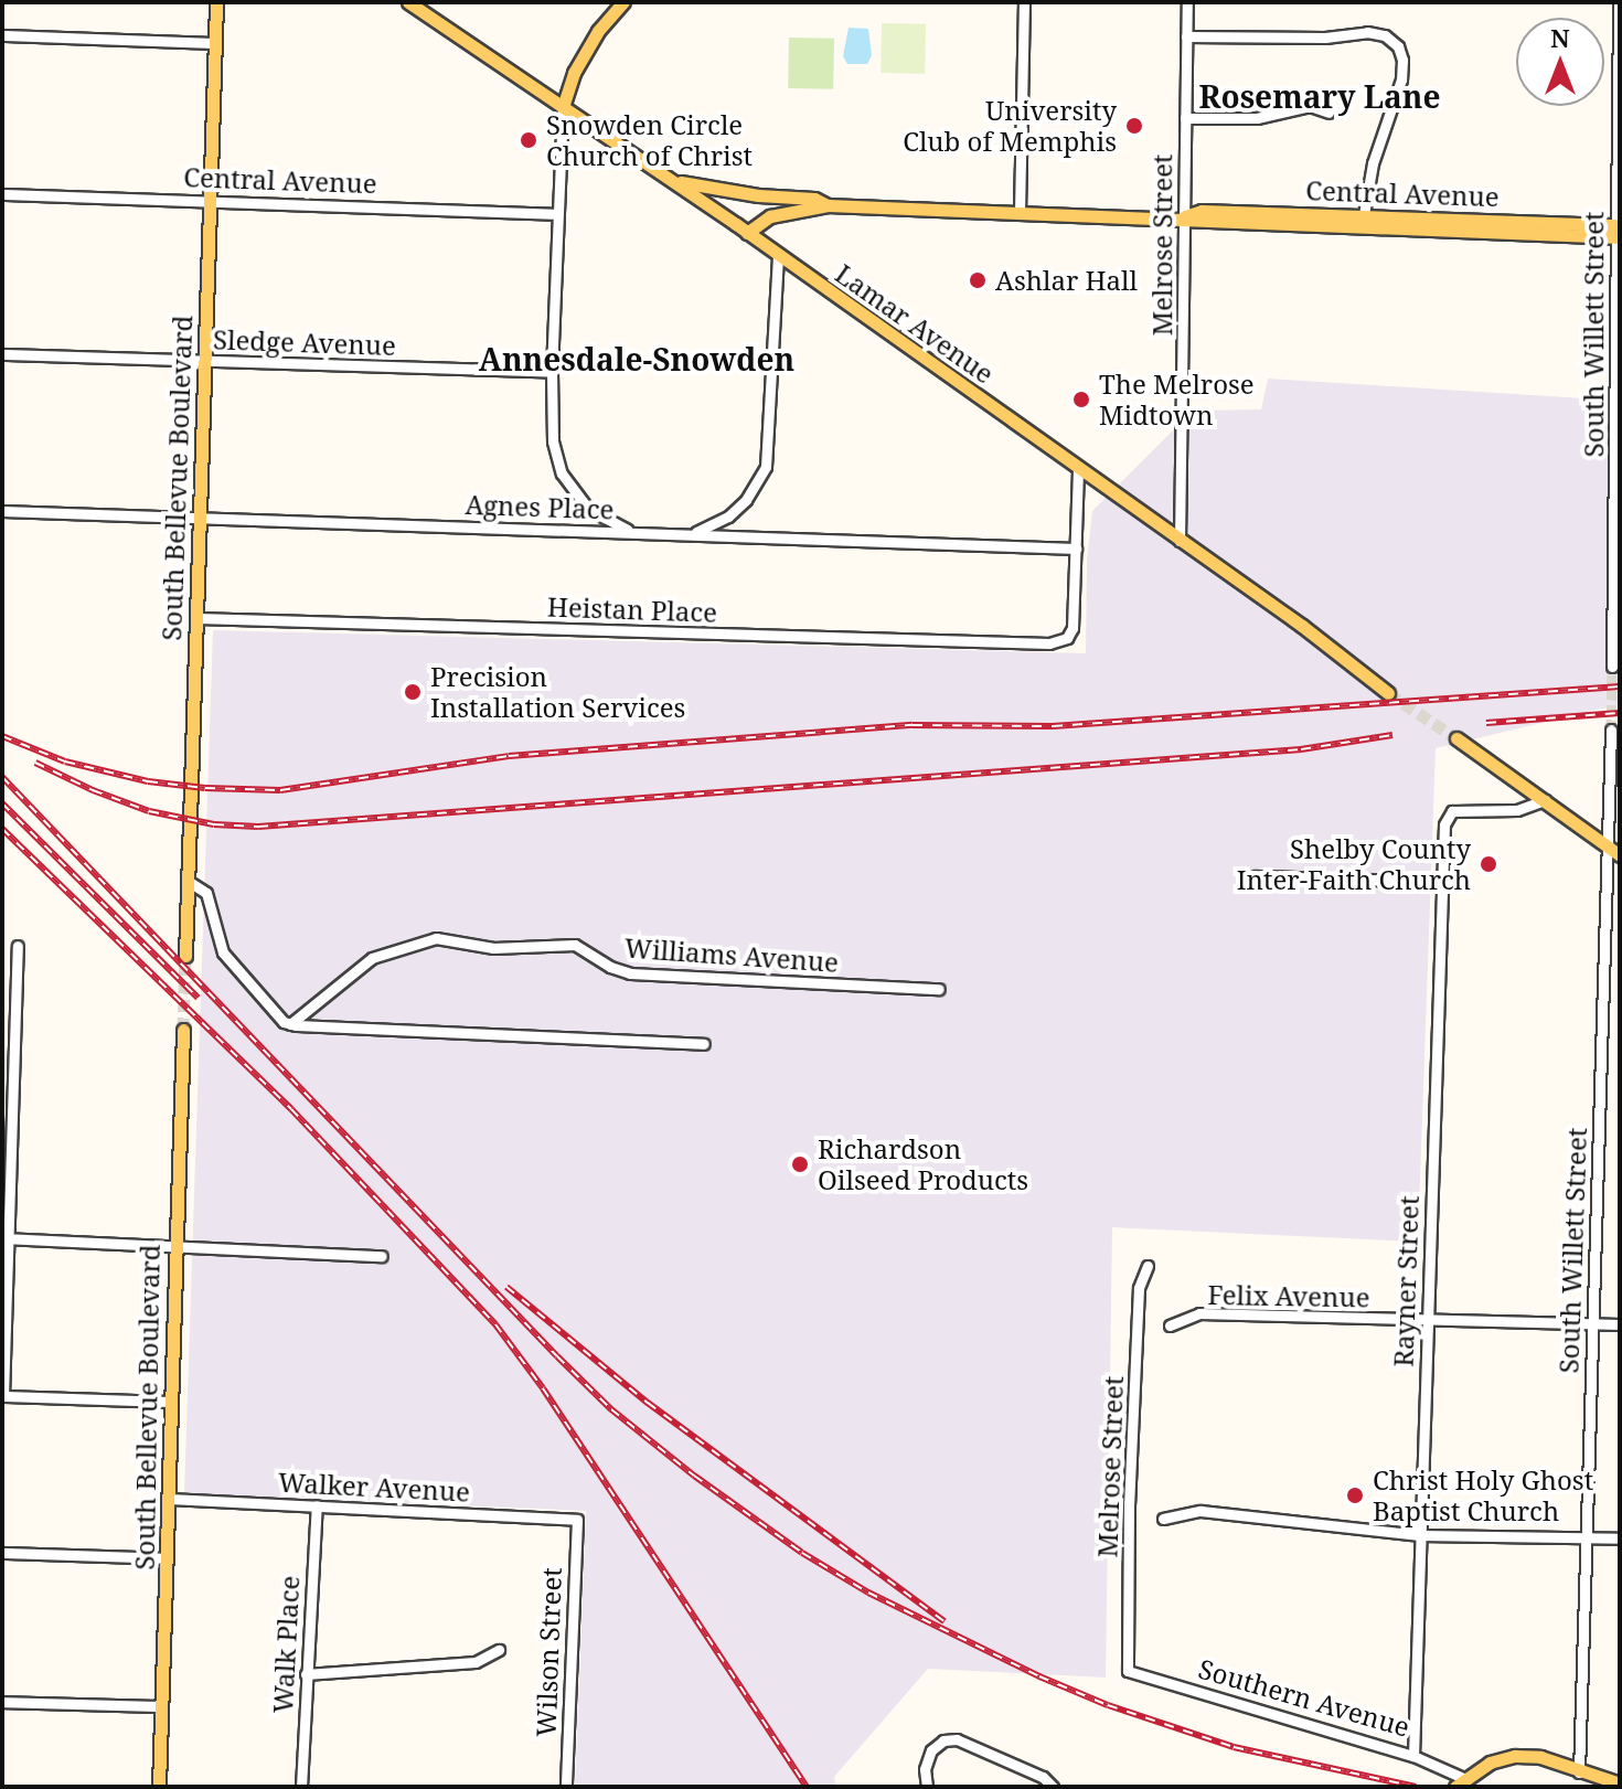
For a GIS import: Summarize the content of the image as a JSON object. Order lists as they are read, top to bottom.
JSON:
{
  "streets": {
    "main road": [
      "Central Avenue",
      "Lamar Avenue",
      "South Bellevue Boulevard",
      "Southern Avenue"
    ],
    "street": [
      "Melrose Street",
      "South Willett Street",
      "Sledge Avenue",
      "Agnes Place",
      "Heistan Place",
      "Williams Avenue",
      "Rayner Street",
      "Felix Avenue",
      "Walker Avenue",
      "Walk Place",
      "Wilson Street"
    ]
  },
  "crossings": [
    ["Central Avenue", "Melrose Street"],
    ["Central Avenue", "Lamar Avenue"],
    ["Central Avenue", "South Willett Street"],
    ["Central Avenue", "South Bellevue Boulevard"],
    ["Melrose Street", "Lamar Avenue"],
    ["Melrose Street", "Southern Avenue"],
    ["South Willett Street", "Felix Avenue"],
    ["South Willett Street", "Southern Avenue"],
    ["Sledge Avenue", "South Bellevue Boulevard"],
    ["South Bellevue Boulevard", "Agnes Place"],
    ["South Bellevue Boulevard", "Heistan Place"],
    ["South Bellevue Boulevard", "Walker Avenue"],
    ["Agnes Place", "Heistan Place"],
    ["Rayner Street", "Felix Avenue"],
    ["Rayner Street", "Southern Avenue"],
    ["Walker Avenue", "Walk Place"],
    ["Walker Avenue", "Wilson Street"]
  ],
  "districts": ["Rosemary Lane", "Annesdale-Snowden"],
  "places": [
    "University Club of Memphis",
    "Snowden Circle Church of Christ",
    "Ashlar Hall",
    "The Melrose Midtown",
    "Precision Installation Services",
    "Shelby County Inter-Faith Church",
    "Richardson Oilseed Products",
    "Christ Holy Ghost Baptist Church"
  ],
  "north": "top"
}
